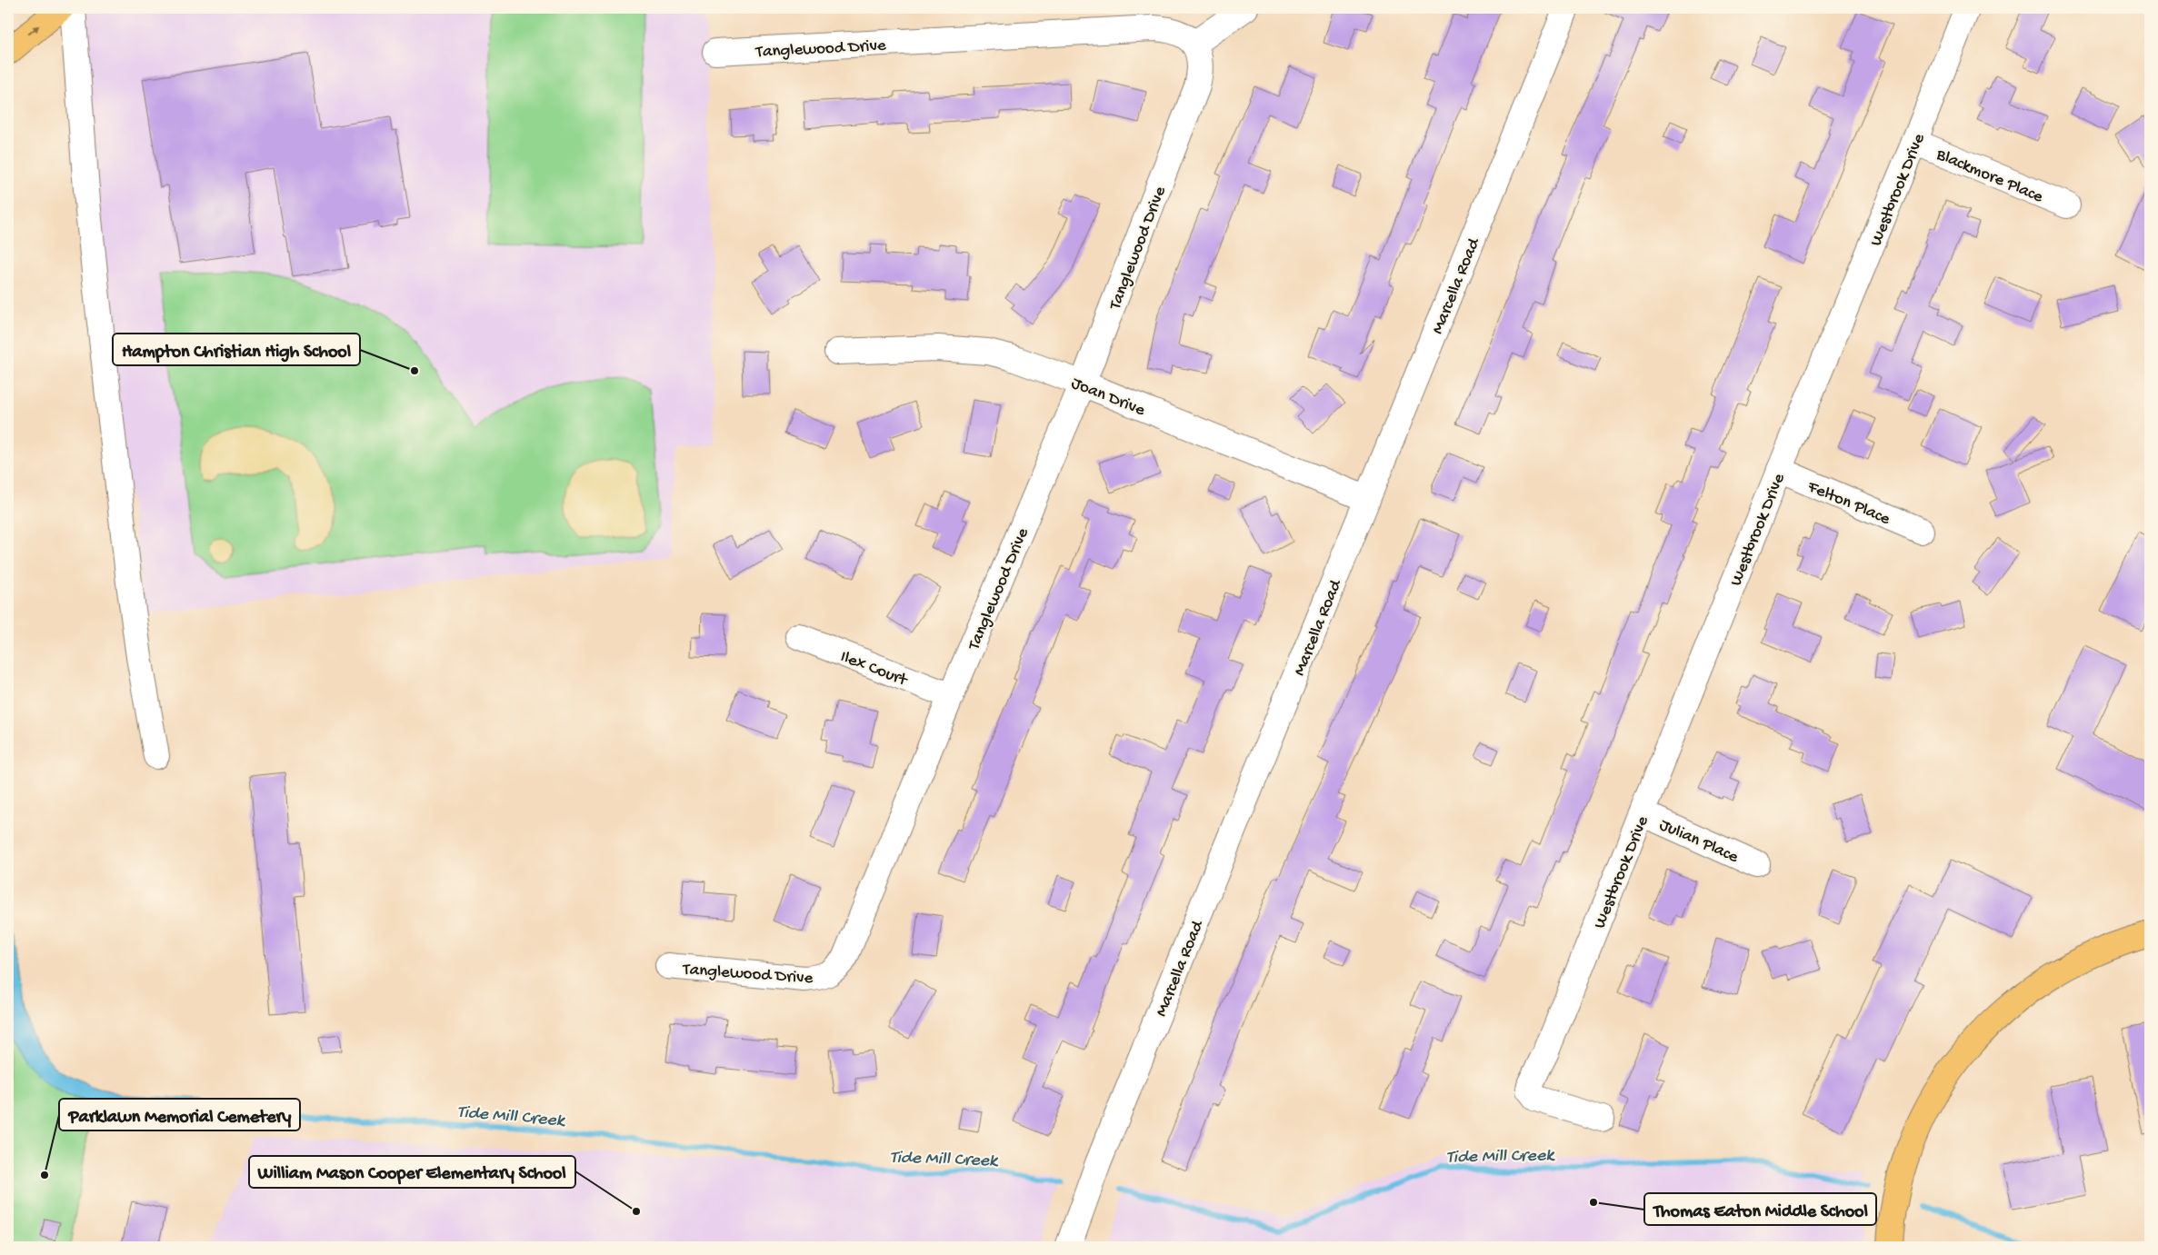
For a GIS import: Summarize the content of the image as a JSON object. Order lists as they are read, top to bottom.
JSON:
{
  "streets": {
    "street": [
      "Tanglewood Drive",
      "Blackmore Place",
      "Westbrook Drive",
      "Marcella Road",
      "Joan Drive",
      "Felton Place",
      "Ilex Court",
      "Julian Place"
    ]
  },
  "crossings": [
    ["Tanglewood Drive", "Joan Drive"],
    ["Tanglewood Drive", "Ilex Court"],
    ["Blackmore Place", "Westbrook Drive"],
    ["Westbrook Drive", "Felton Place"],
    ["Westbrook Drive", "Julian Place"],
    ["Marcella Road", "Joan Drive"]
  ],
  "water": ["Tide Mill Creek"],
  "places": [
    "Hampton Christian High School",
    "Parklawn Memorial Cemetery",
    "Thomas Eaton Middle School",
    "William Mason Cooper Elementary School"
  ]
}
